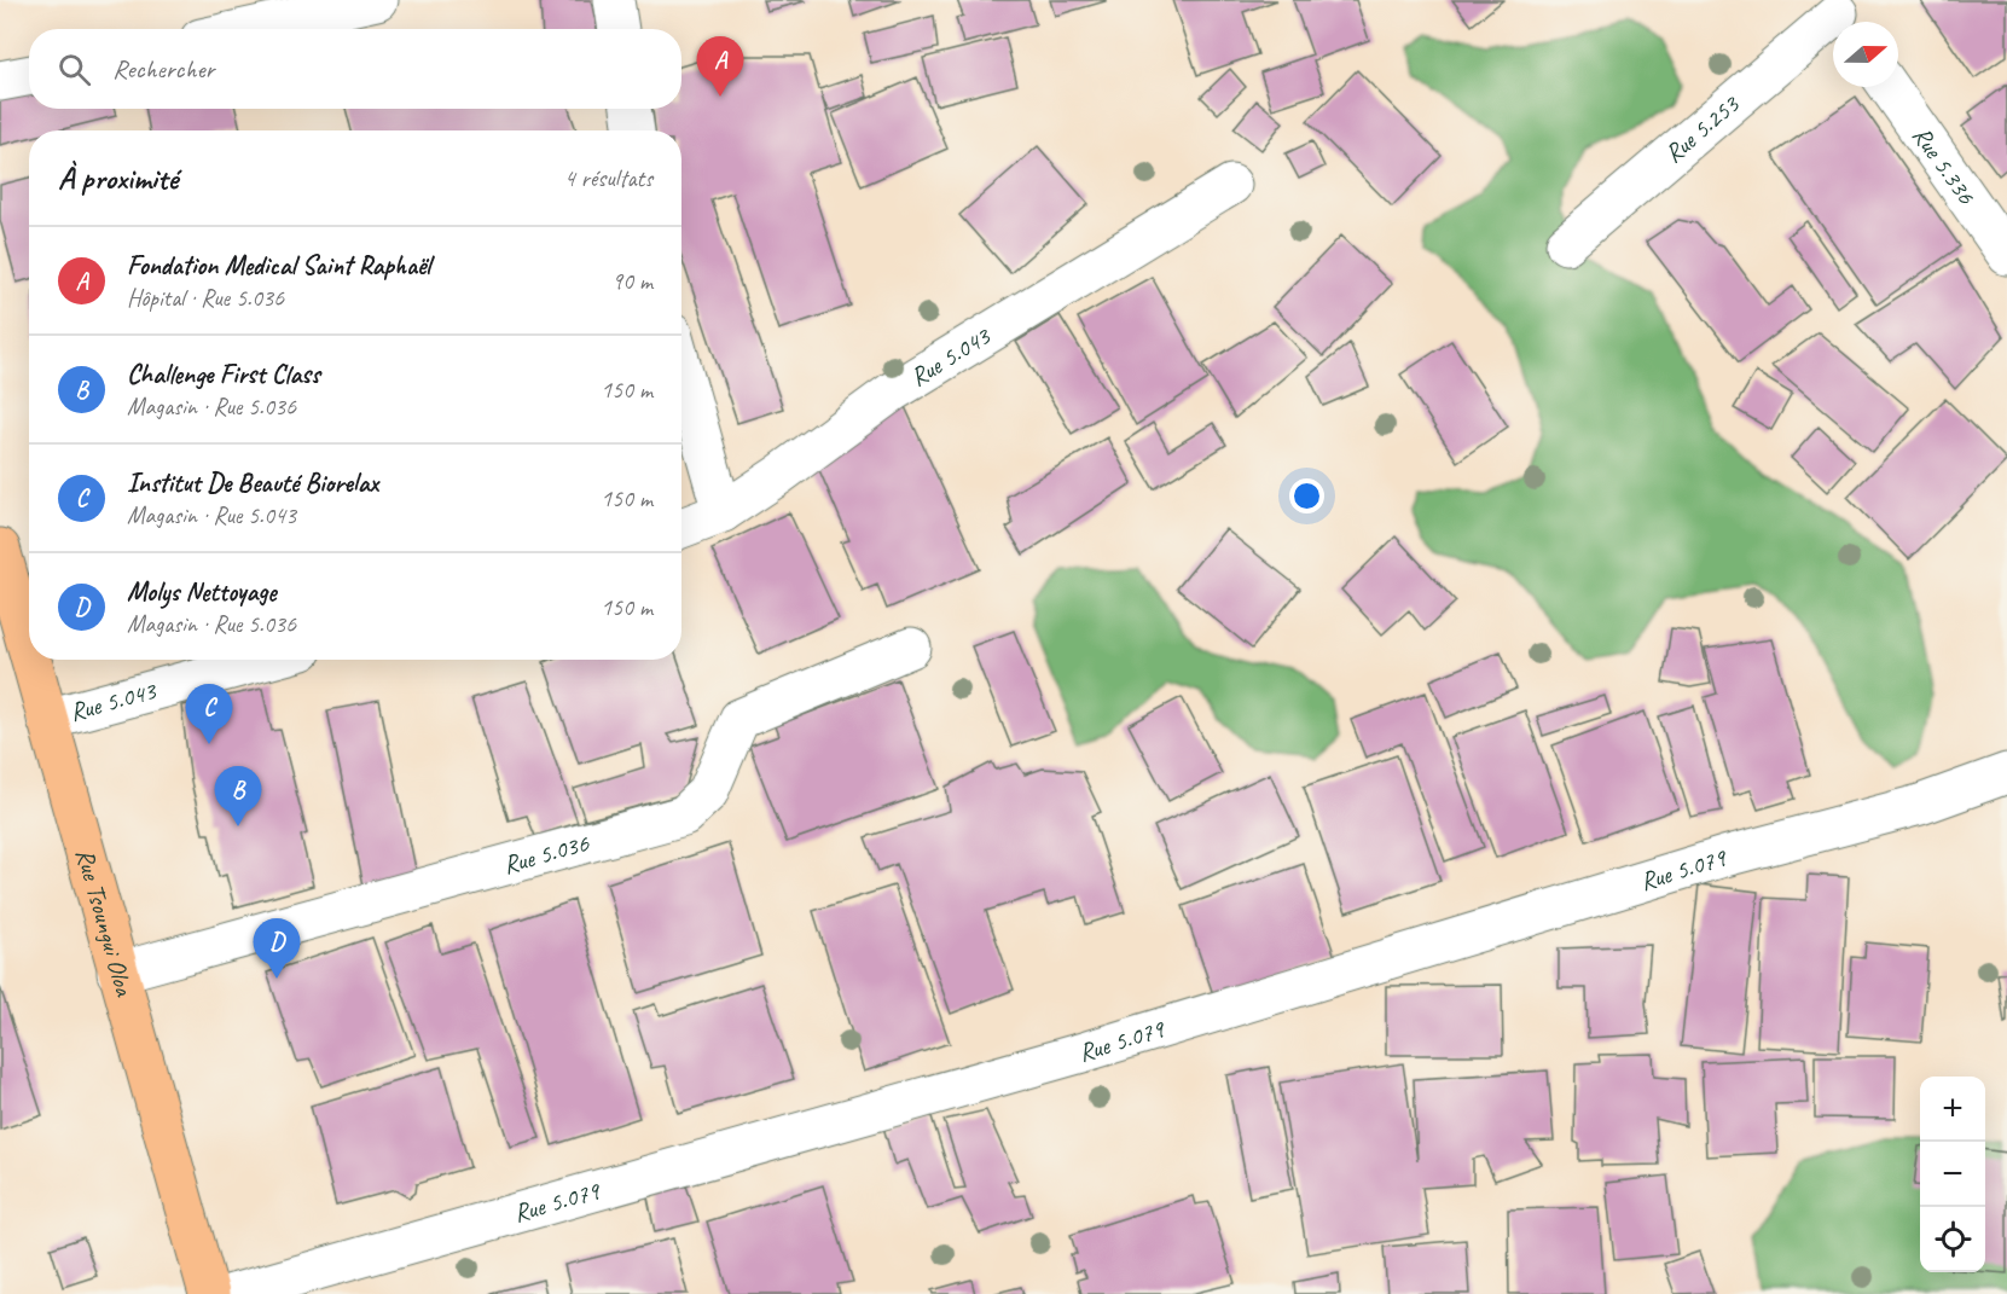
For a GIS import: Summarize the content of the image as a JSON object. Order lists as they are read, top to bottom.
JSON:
{
  "streets": {
    "main road": ["Rue Tsoungui Oloa"],
    "street": [
      "Rue 5.253",
      "Rue 5.336",
      "Rue 5.043",
      "Rue 5.036",
      "Rue 5.079"
    ]
  },
  "crossings": [
    ["Rue 5.043", "Rue Tsoungui Oloa"],
    ["Rue 5.036", "Rue Tsoungui Oloa"]
  ],
  "north": "right",
  "page": {
    "search": "Rechercher",
    "pins": [
      "A",
      "C",
      "B",
      "D"
    ],
    "heading": ["À proximité", "4 résultats"],
    "list": [
      {
        "mark": "A",
        "name": "Fondation Medical Saint Raphaël",
        "note": "Hôpital · Rue 5.036",
        "value": "90 m"
      },
      {
        "mark": "B",
        "name": "Challenge First Class",
        "note": "Magasin · Rue 5.036",
        "value": "150 m"
      },
      {
        "mark": "C",
        "name": "Institut De Beauté Biorelax",
        "note": "Magasin · Rue 5.043",
        "value": "150 m"
      },
      {
        "mark": "D",
        "name": "Molys Nettoyage",
        "note": "Magasin · Rue 5.036",
        "value": "150 m"
      }
    ],
    "map_buttons": ["+", "−"]
  }
}
